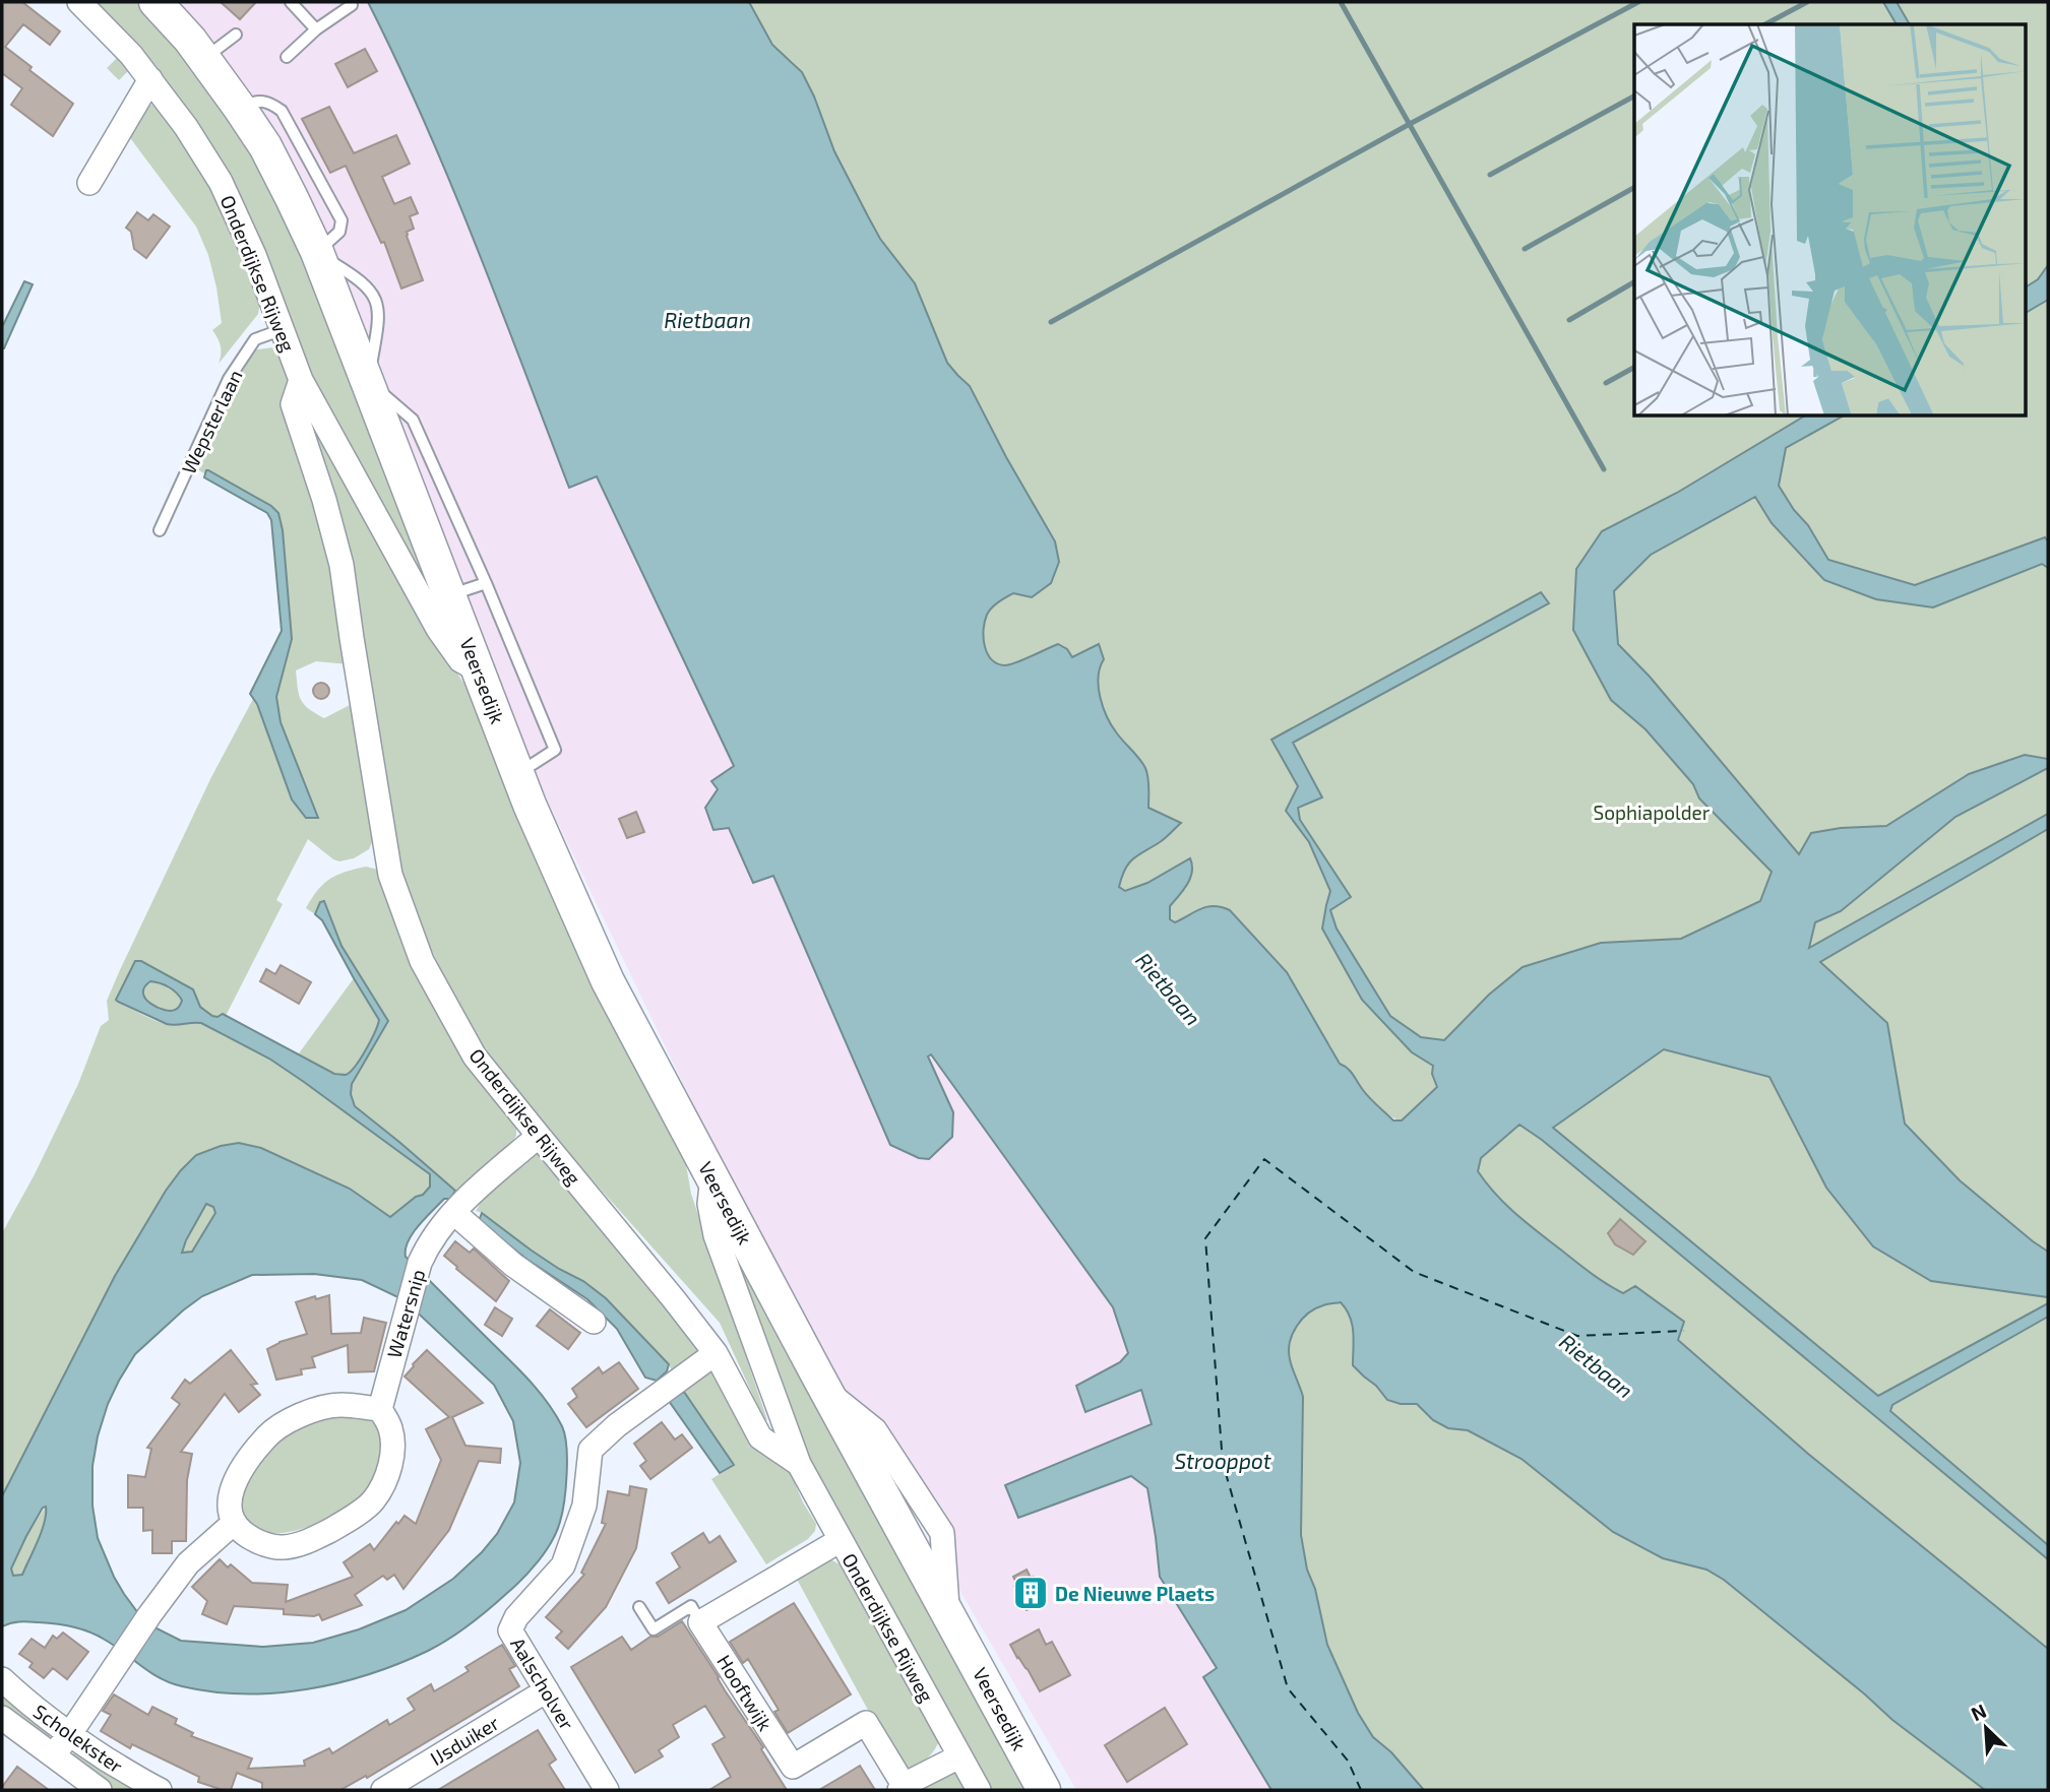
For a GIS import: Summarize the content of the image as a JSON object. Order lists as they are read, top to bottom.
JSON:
{
  "streets": {
    "main road": ["Veersedijk"],
    "street": [
      "Onderdijkse Rijweg",
      "Watersnip",
      "Aalscholver",
      "Hooftwijk",
      "Scholekster",
      "IJsduiker"
    ],
    "lane": ["Wepsterlaan"]
  },
  "crossings": [
    ["Onderdijkse Rijweg", "Wepsterlaan"],
    ["Onderdijkse Rijweg", "Veersedijk"],
    ["Onderdijkse Rijweg", "Watersnip"],
    ["Onderdijkse Rijweg", "Aalscholver"],
    ["Onderdijkse Rijweg", "Hooftwijk"],
    ["Aalscholver", "IJsduiker"]
  ],
  "water": ["Rietbaan", "Strooppot"],
  "parks": ["Sophiapolder"],
  "places": {
    "building": ["De Nieuwe Plaets"]
  },
  "north": "top left"
}
